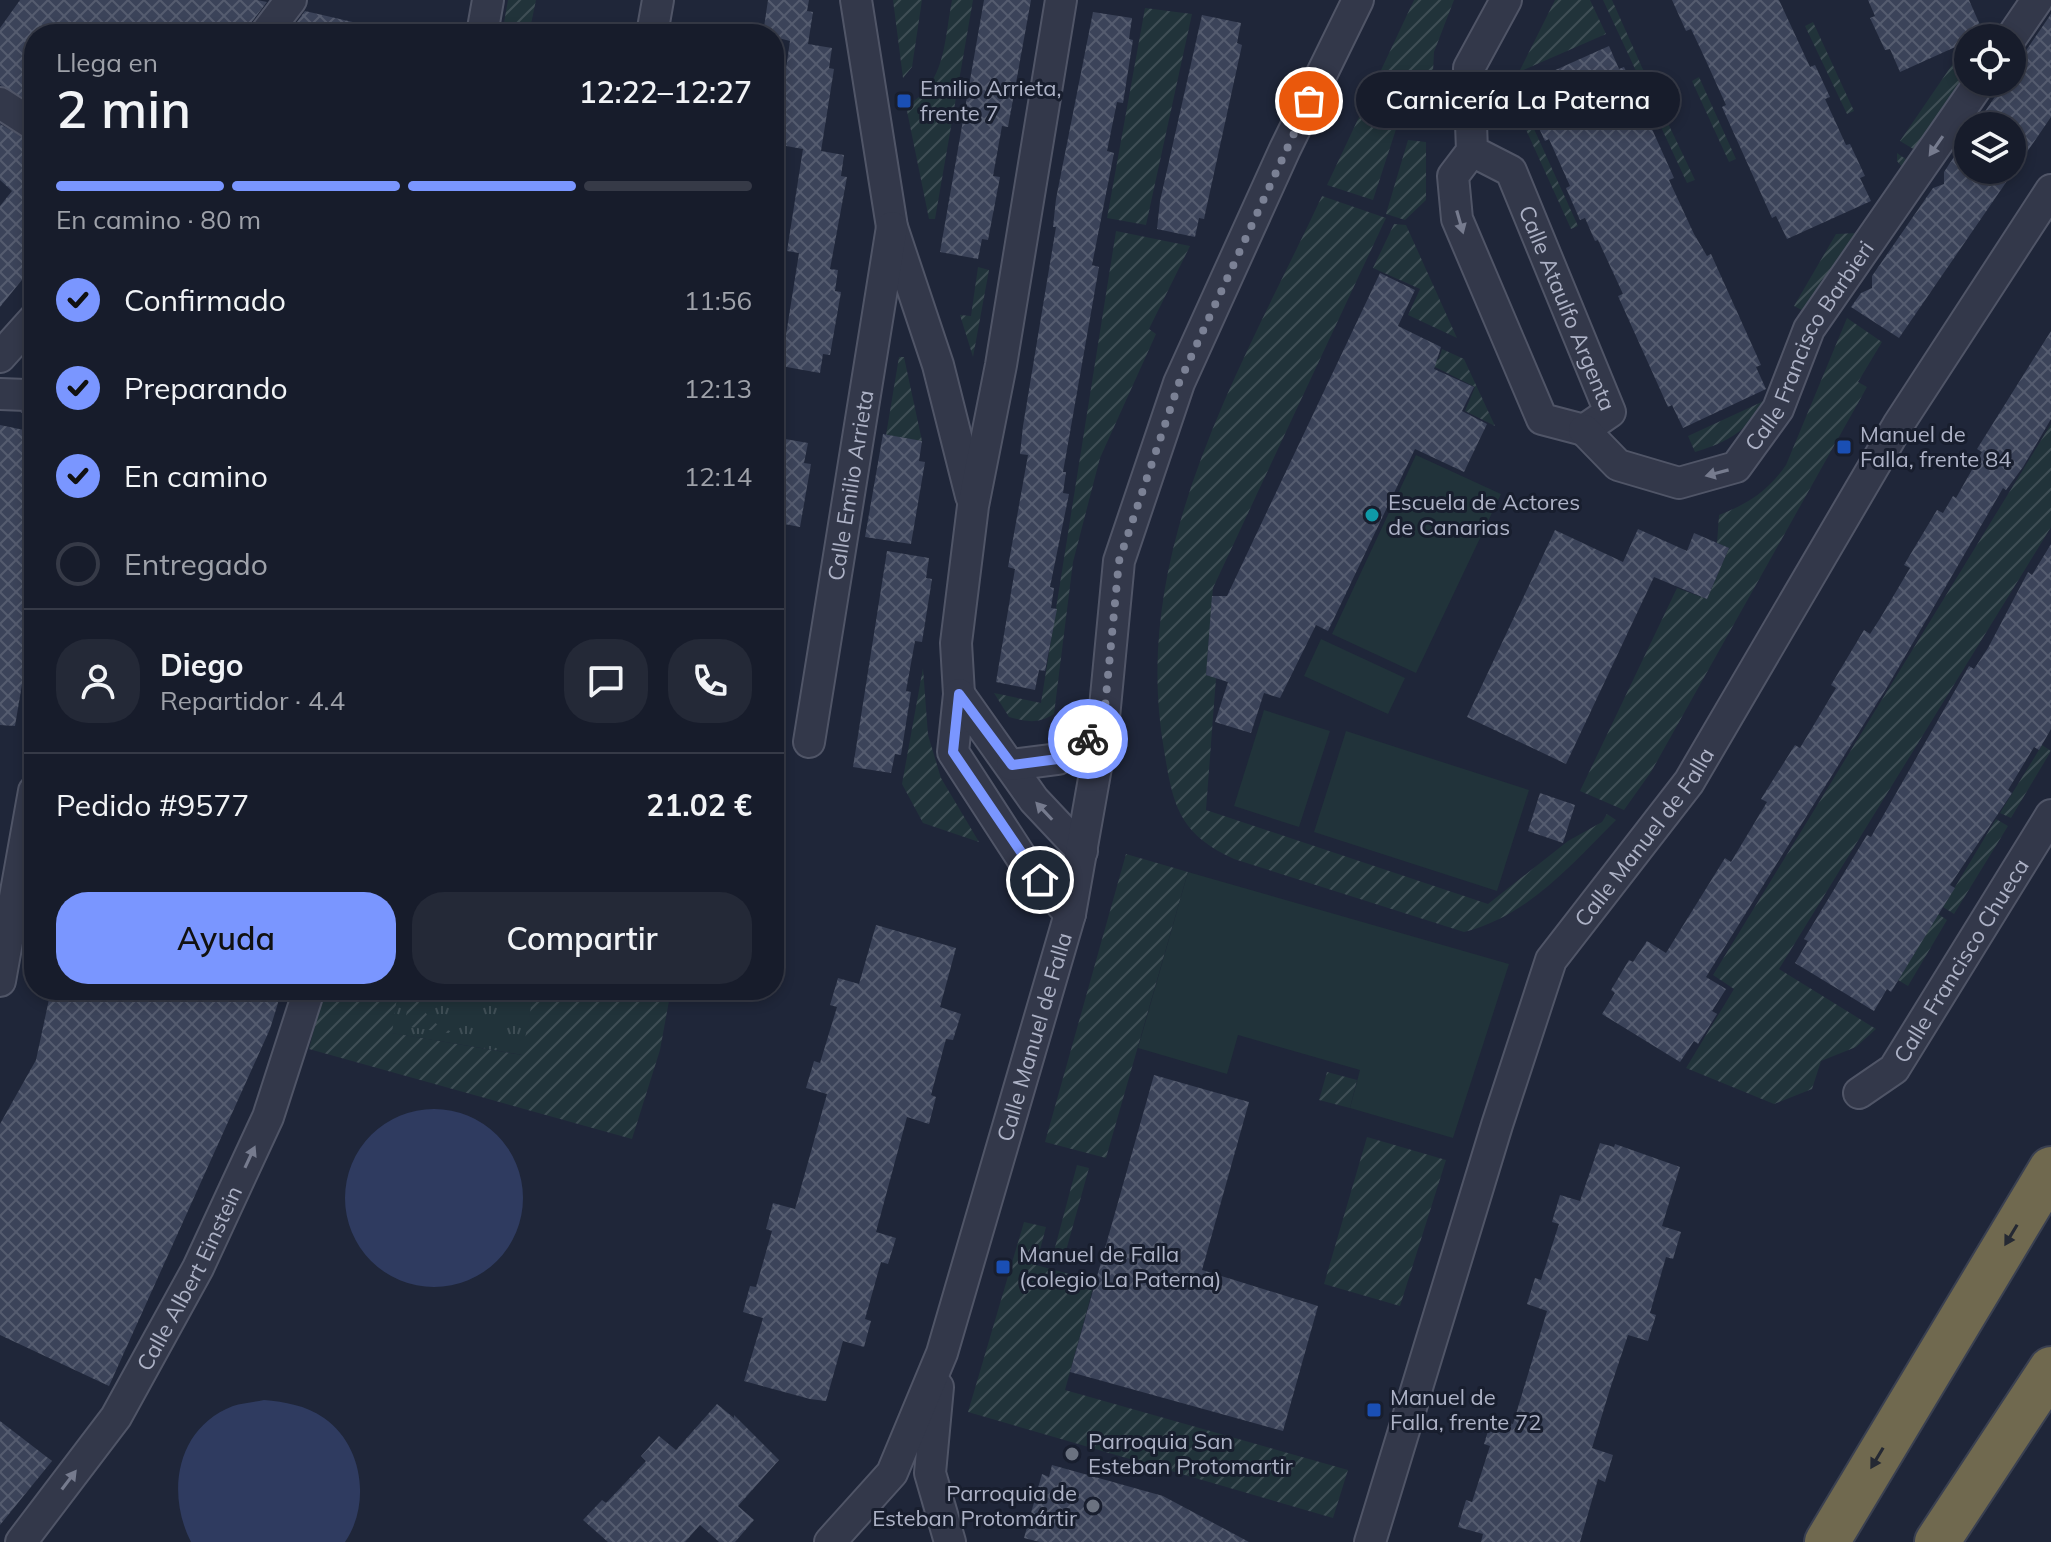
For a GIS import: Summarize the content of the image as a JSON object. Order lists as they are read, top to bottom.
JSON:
{
  "streets": {
    "street": [
      "Calle Ataulfo Argenta",
      "Calle Francisco Barbieri",
      "Calle Emilio Arrieta",
      "Calle Manuel de Falla",
      "Calle Francisco Chueca",
      "Calle Albert Einstein"
    ]
  },
  "crossings": [
    ["Calle Ataulfo Argenta", "Calle Francisco Barbieri"],
    ["Calle Emilio Arrieta", "Calle Manuel de Falla"]
  ],
  "one_way": ["Calle Ataulfo Argenta", "Calle Francisco Barbieri", "Calle Albert Einstein"],
  "places": {
    "transit": [
      "Emilio Arrieta, frente 7",
      "Manuel de Falla, frente 84",
      "Manuel de Falla (colegio La Paterna)",
      "Manuel de Falla, frente 72"
    ],
    "other": [
      "Carnicería La Paterna",
      "Escuela de Actores de Canarias",
      "Parroquia San Esteban Protomartir",
      "Parroquia de Esteban Protomártir"
    ]
  },
  "page": {
    "heading": ["2 min", "Llega en", "12:22–12:27"],
    "panel": [
      "Diego",
      "Repartidor · 4.4",
      "Pedido #9577",
      "21.02 €"
    ],
    "bubble": "Carnicería La Paterna",
    "bar": "En camino · 80 m",
    "list": [
      ["Confirmado", "11:56"],
      ["Preparando", "12:13"],
      ["En camino", "12:14"],
      "Entregado"
    ],
    "buttons": ["Ayuda", "Compartir"]
  }
}
